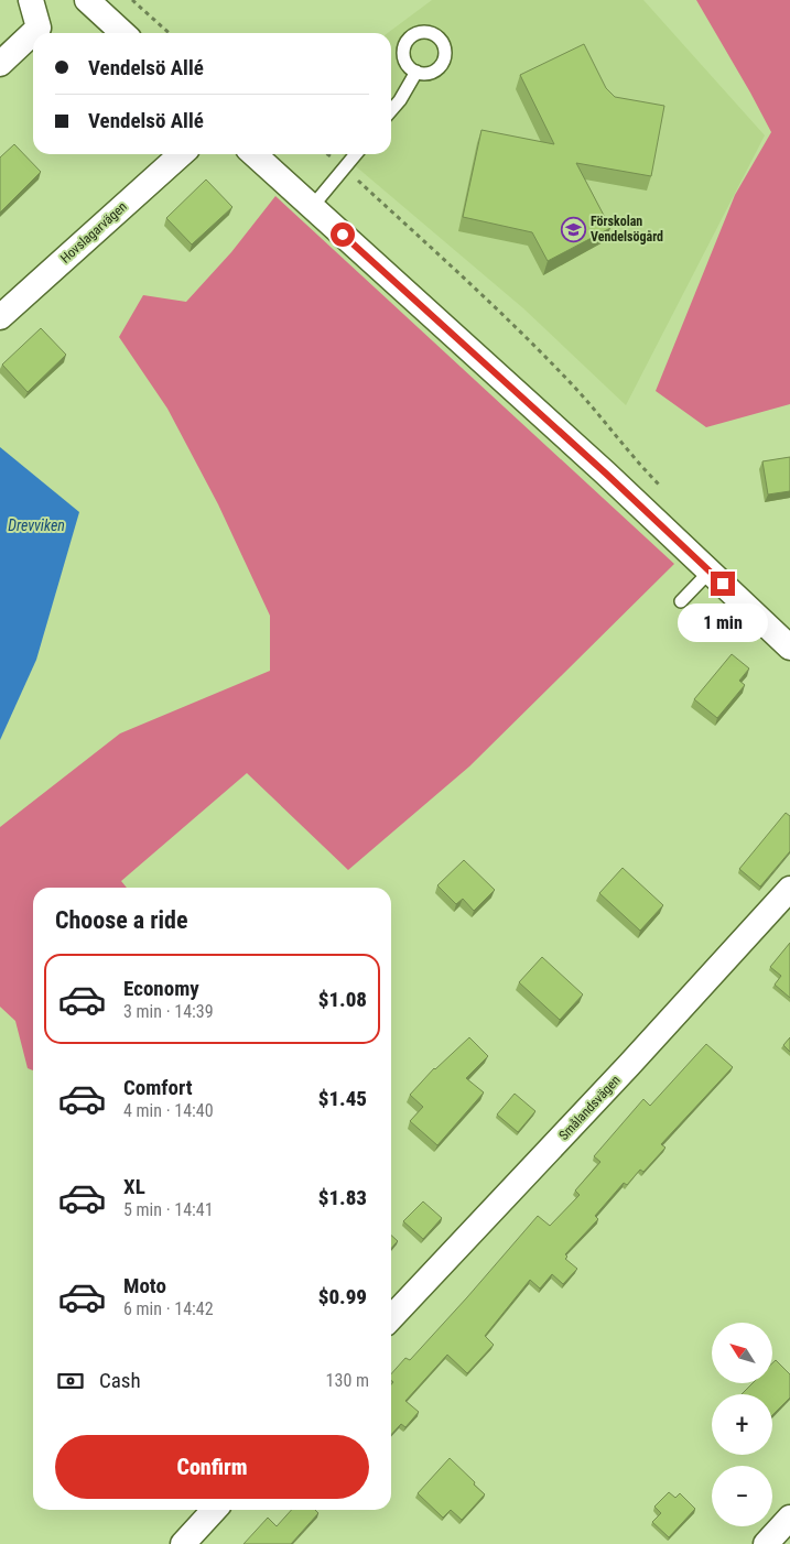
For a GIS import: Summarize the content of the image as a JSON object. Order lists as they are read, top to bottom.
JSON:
{
  "streets": {
    "street": ["Hovslagarvägen", "Smålandsvägen"]
  },
  "water": ["Drevviken"],
  "places": {
    "school or university": ["Förskolan Vendelsögård"]
  },
  "north": "top left",
  "page": {
    "banner": ["Vendelsö Allé", "Vendelsö Allé"],
    "bubble": "1 min",
    "heading": "Choose a ride",
    "list": [
      {
        "name": "Economy",
        "note": "3 min · 14:39",
        "value": "$1.08"
      },
      {
        "name": "Comfort",
        "note": "4 min · 14:40",
        "value": "$1.45"
      },
      {
        "name": "XL",
        "note": "5 min · 14:41",
        "value": "$1.83"
      },
      {
        "name": "Moto",
        "note": "6 min · 14:42",
        "value": "$0.99"
      }
    ],
    "map_buttons": ["+", "−"],
    "pay": ["Cash", "130 m"],
    "buttons": "Confirm"
  }
}
